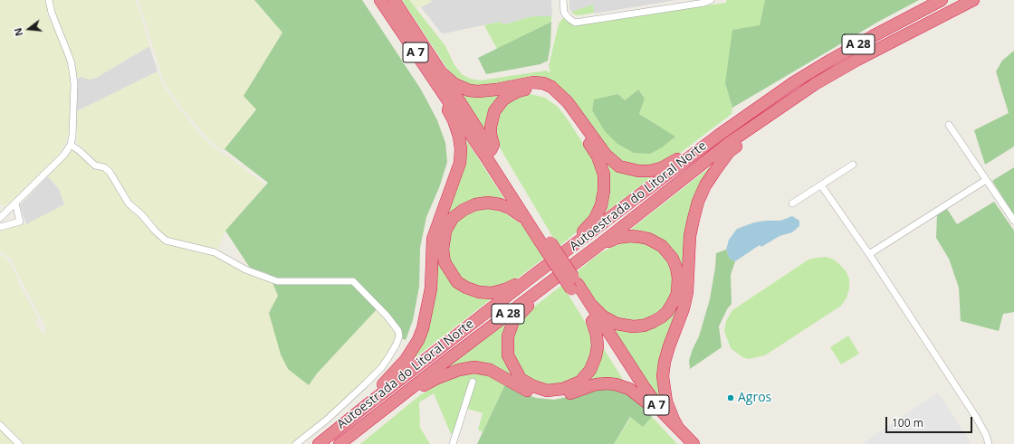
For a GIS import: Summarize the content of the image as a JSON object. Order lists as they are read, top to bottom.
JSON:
{
  "streets": {
    "highway": ["A 28", "A 7", "Autoestrada do Litoral Norte"]
  },
  "places": ["Agros"],
  "scale_bar": "100 m",
  "north": "left"
}
